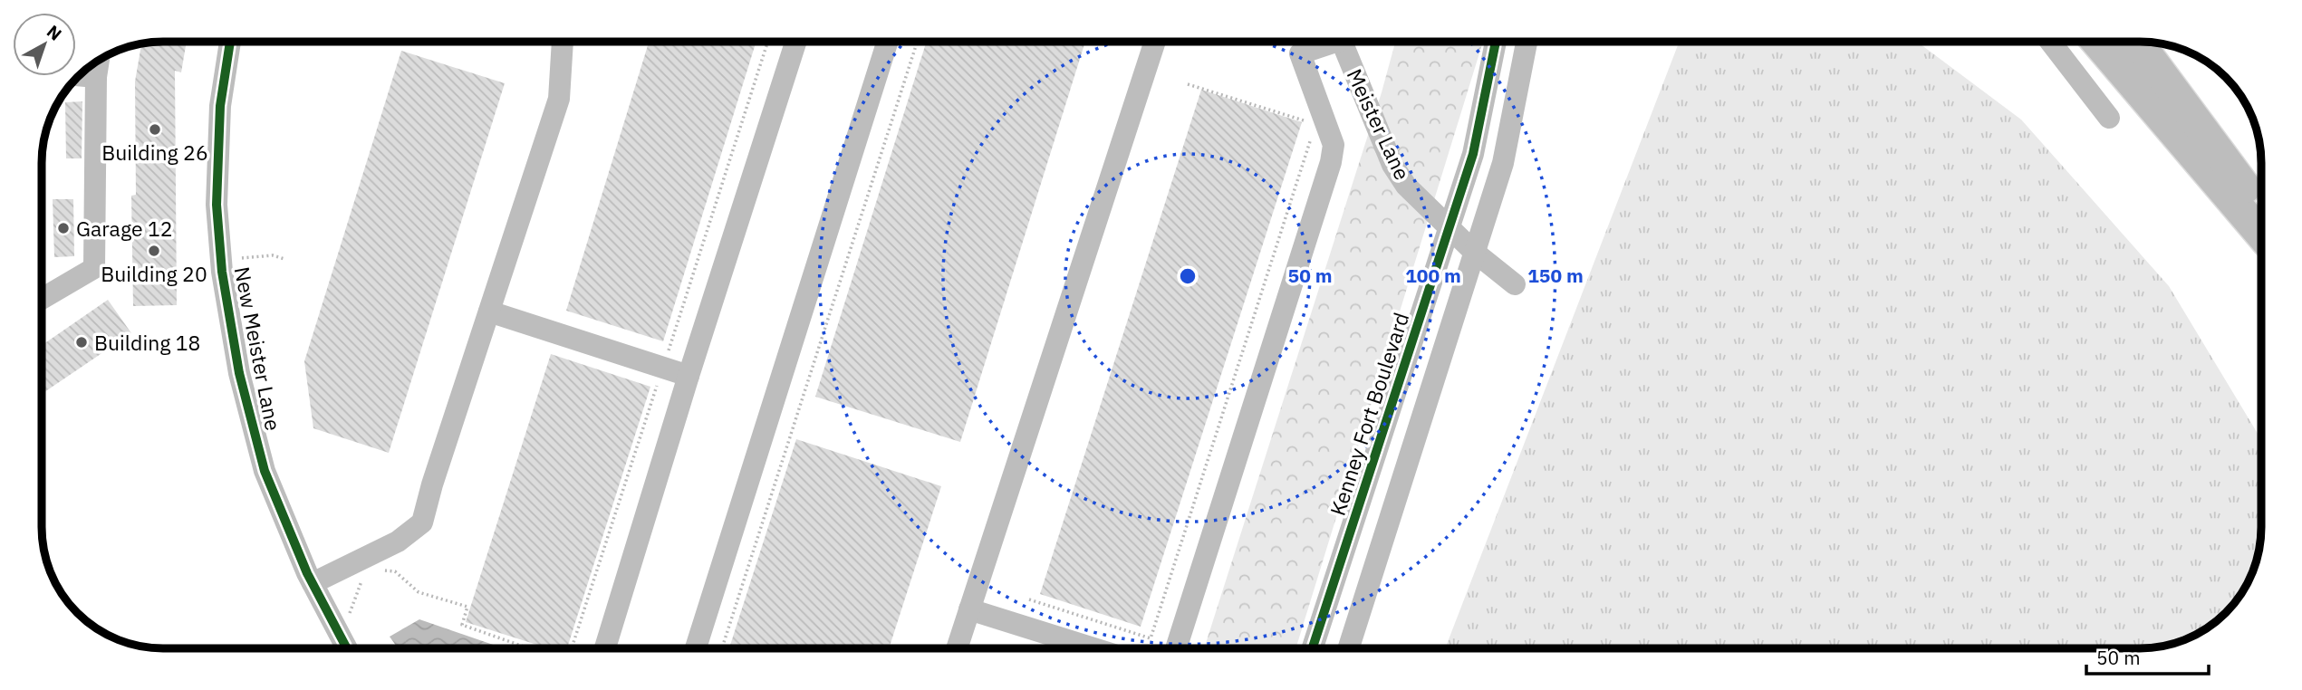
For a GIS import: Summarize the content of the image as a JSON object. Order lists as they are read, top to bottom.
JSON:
{
  "streets": {
    "street": ["Meister Lane", "New Meister Lane", "Kenney Fort Boulevard"]
  },
  "crossings": [
    ["Meister Lane", "Kenney Fort Boulevard"]
  ],
  "places": [
    "Building 26",
    "Garage 12",
    "Building 20",
    "Building 18"
  ],
  "scale_bar": "50 m",
  "north": "top right",
  "rings": ["50 m", "100 m", "150 m"]
}
